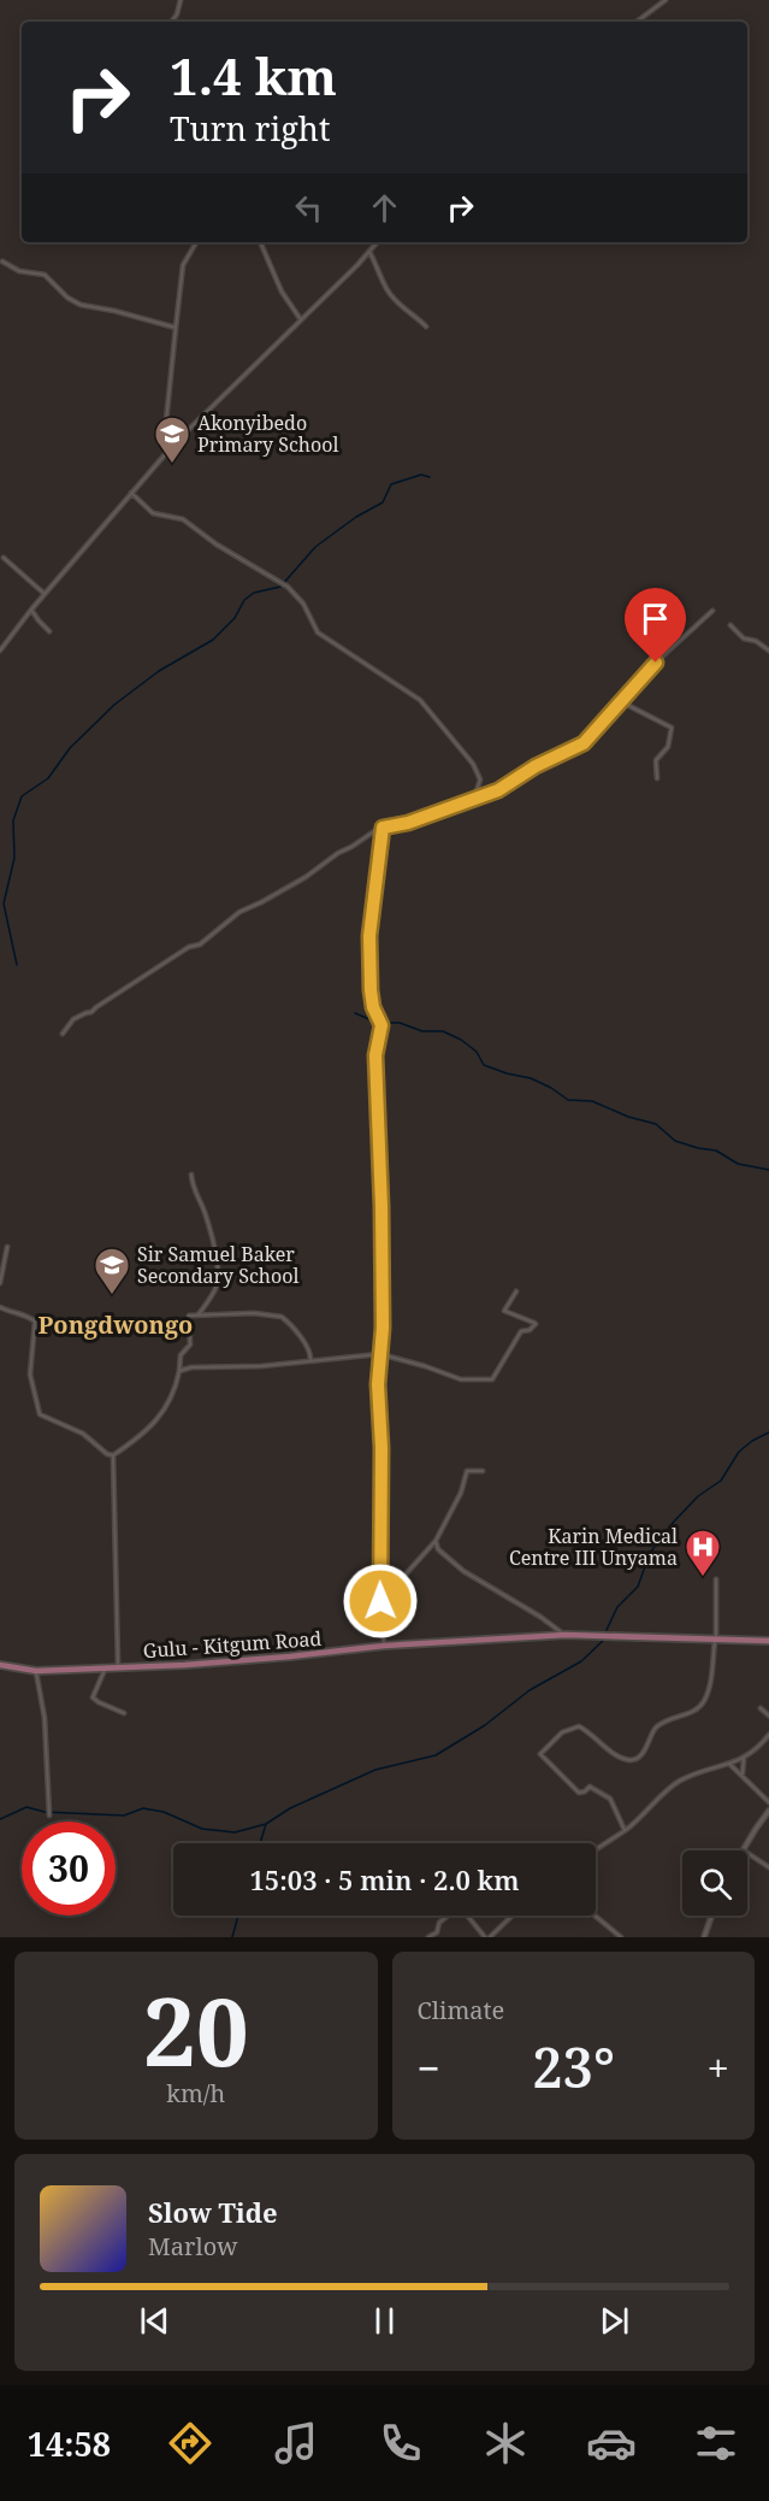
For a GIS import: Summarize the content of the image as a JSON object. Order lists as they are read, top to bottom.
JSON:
{
  "streets": {
    "main road": ["Gulu - Kitgum Road"]
  },
  "districts": ["Pongdwongo"],
  "places": {
    "school or university": ["Akonyibedo Primary School", "Sir Samuel Baker Secondary School"],
    "hospital": ["Karin Medical Centre III Unyama"]
  },
  "page": {
    "turn": ["1.4 km", "Turn right"],
    "limit": "30",
    "trip": "15:03 · 5 min · 2.0 km",
    "tile": [
      ["20", "km/h"],
      "Climate"
    ],
    "heat": ["−", "23°", "+"],
    "song": ["Slow Tide", "Marlow"],
    "tabs": "14:58"
  }
}
